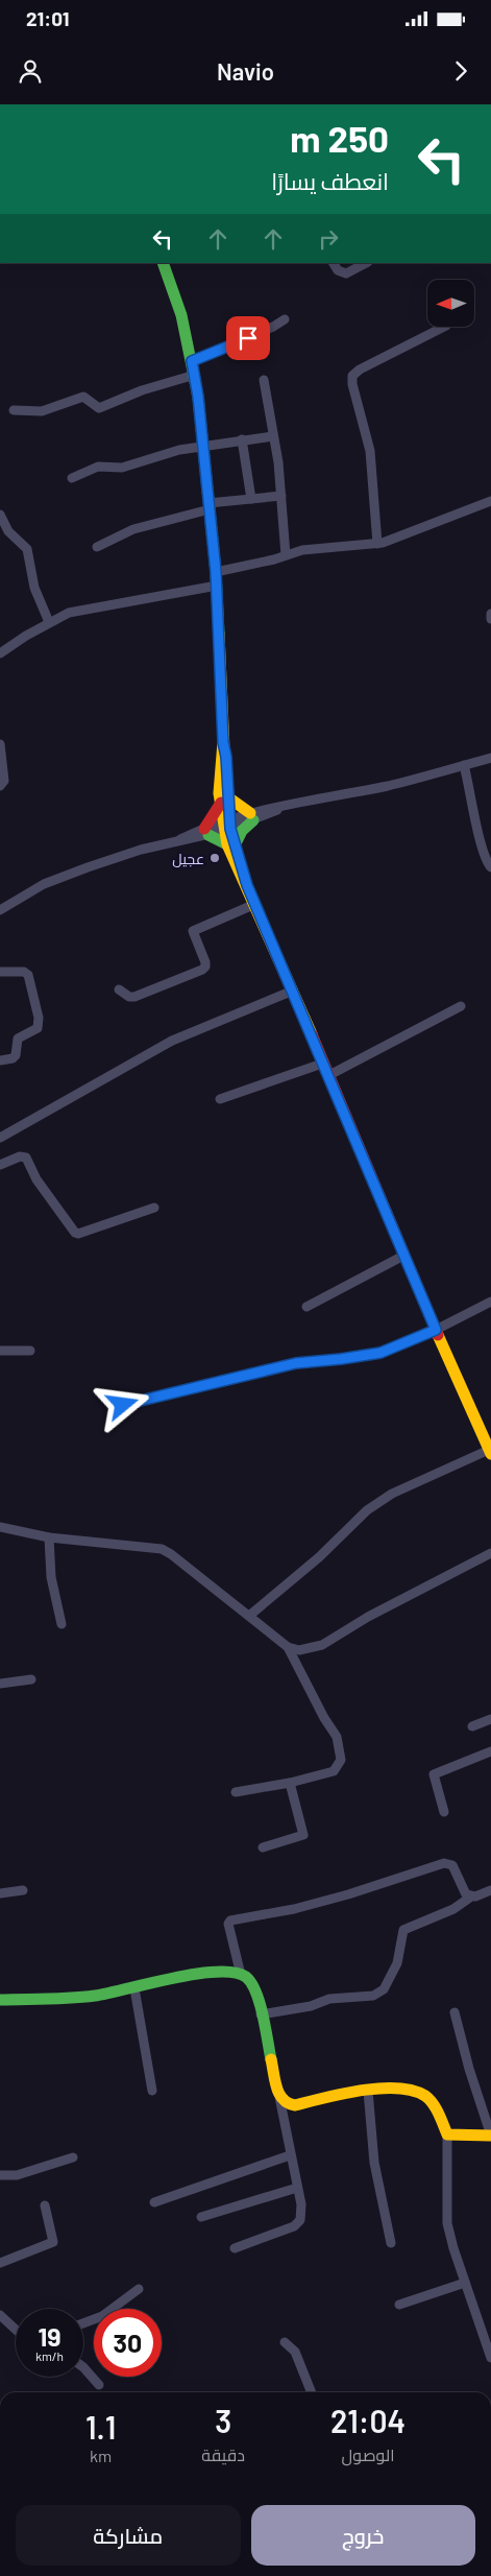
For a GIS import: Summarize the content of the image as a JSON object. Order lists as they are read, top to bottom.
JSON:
{
  "places": ["عجيل"],
  "north": "left",
  "page": {
    "status": "21:01",
    "header": "Navio",
    "turn": ["250 m", "انعطف يسارًا"],
    "speed": "19 km/h",
    "limit": "30",
    "eta": [
      "21:04",
      "الوصول",
      "3",
      "دقيقة",
      "1.1",
      "km"
    ],
    "buttons": ["خروج", "مشاركة"]
  }
}
